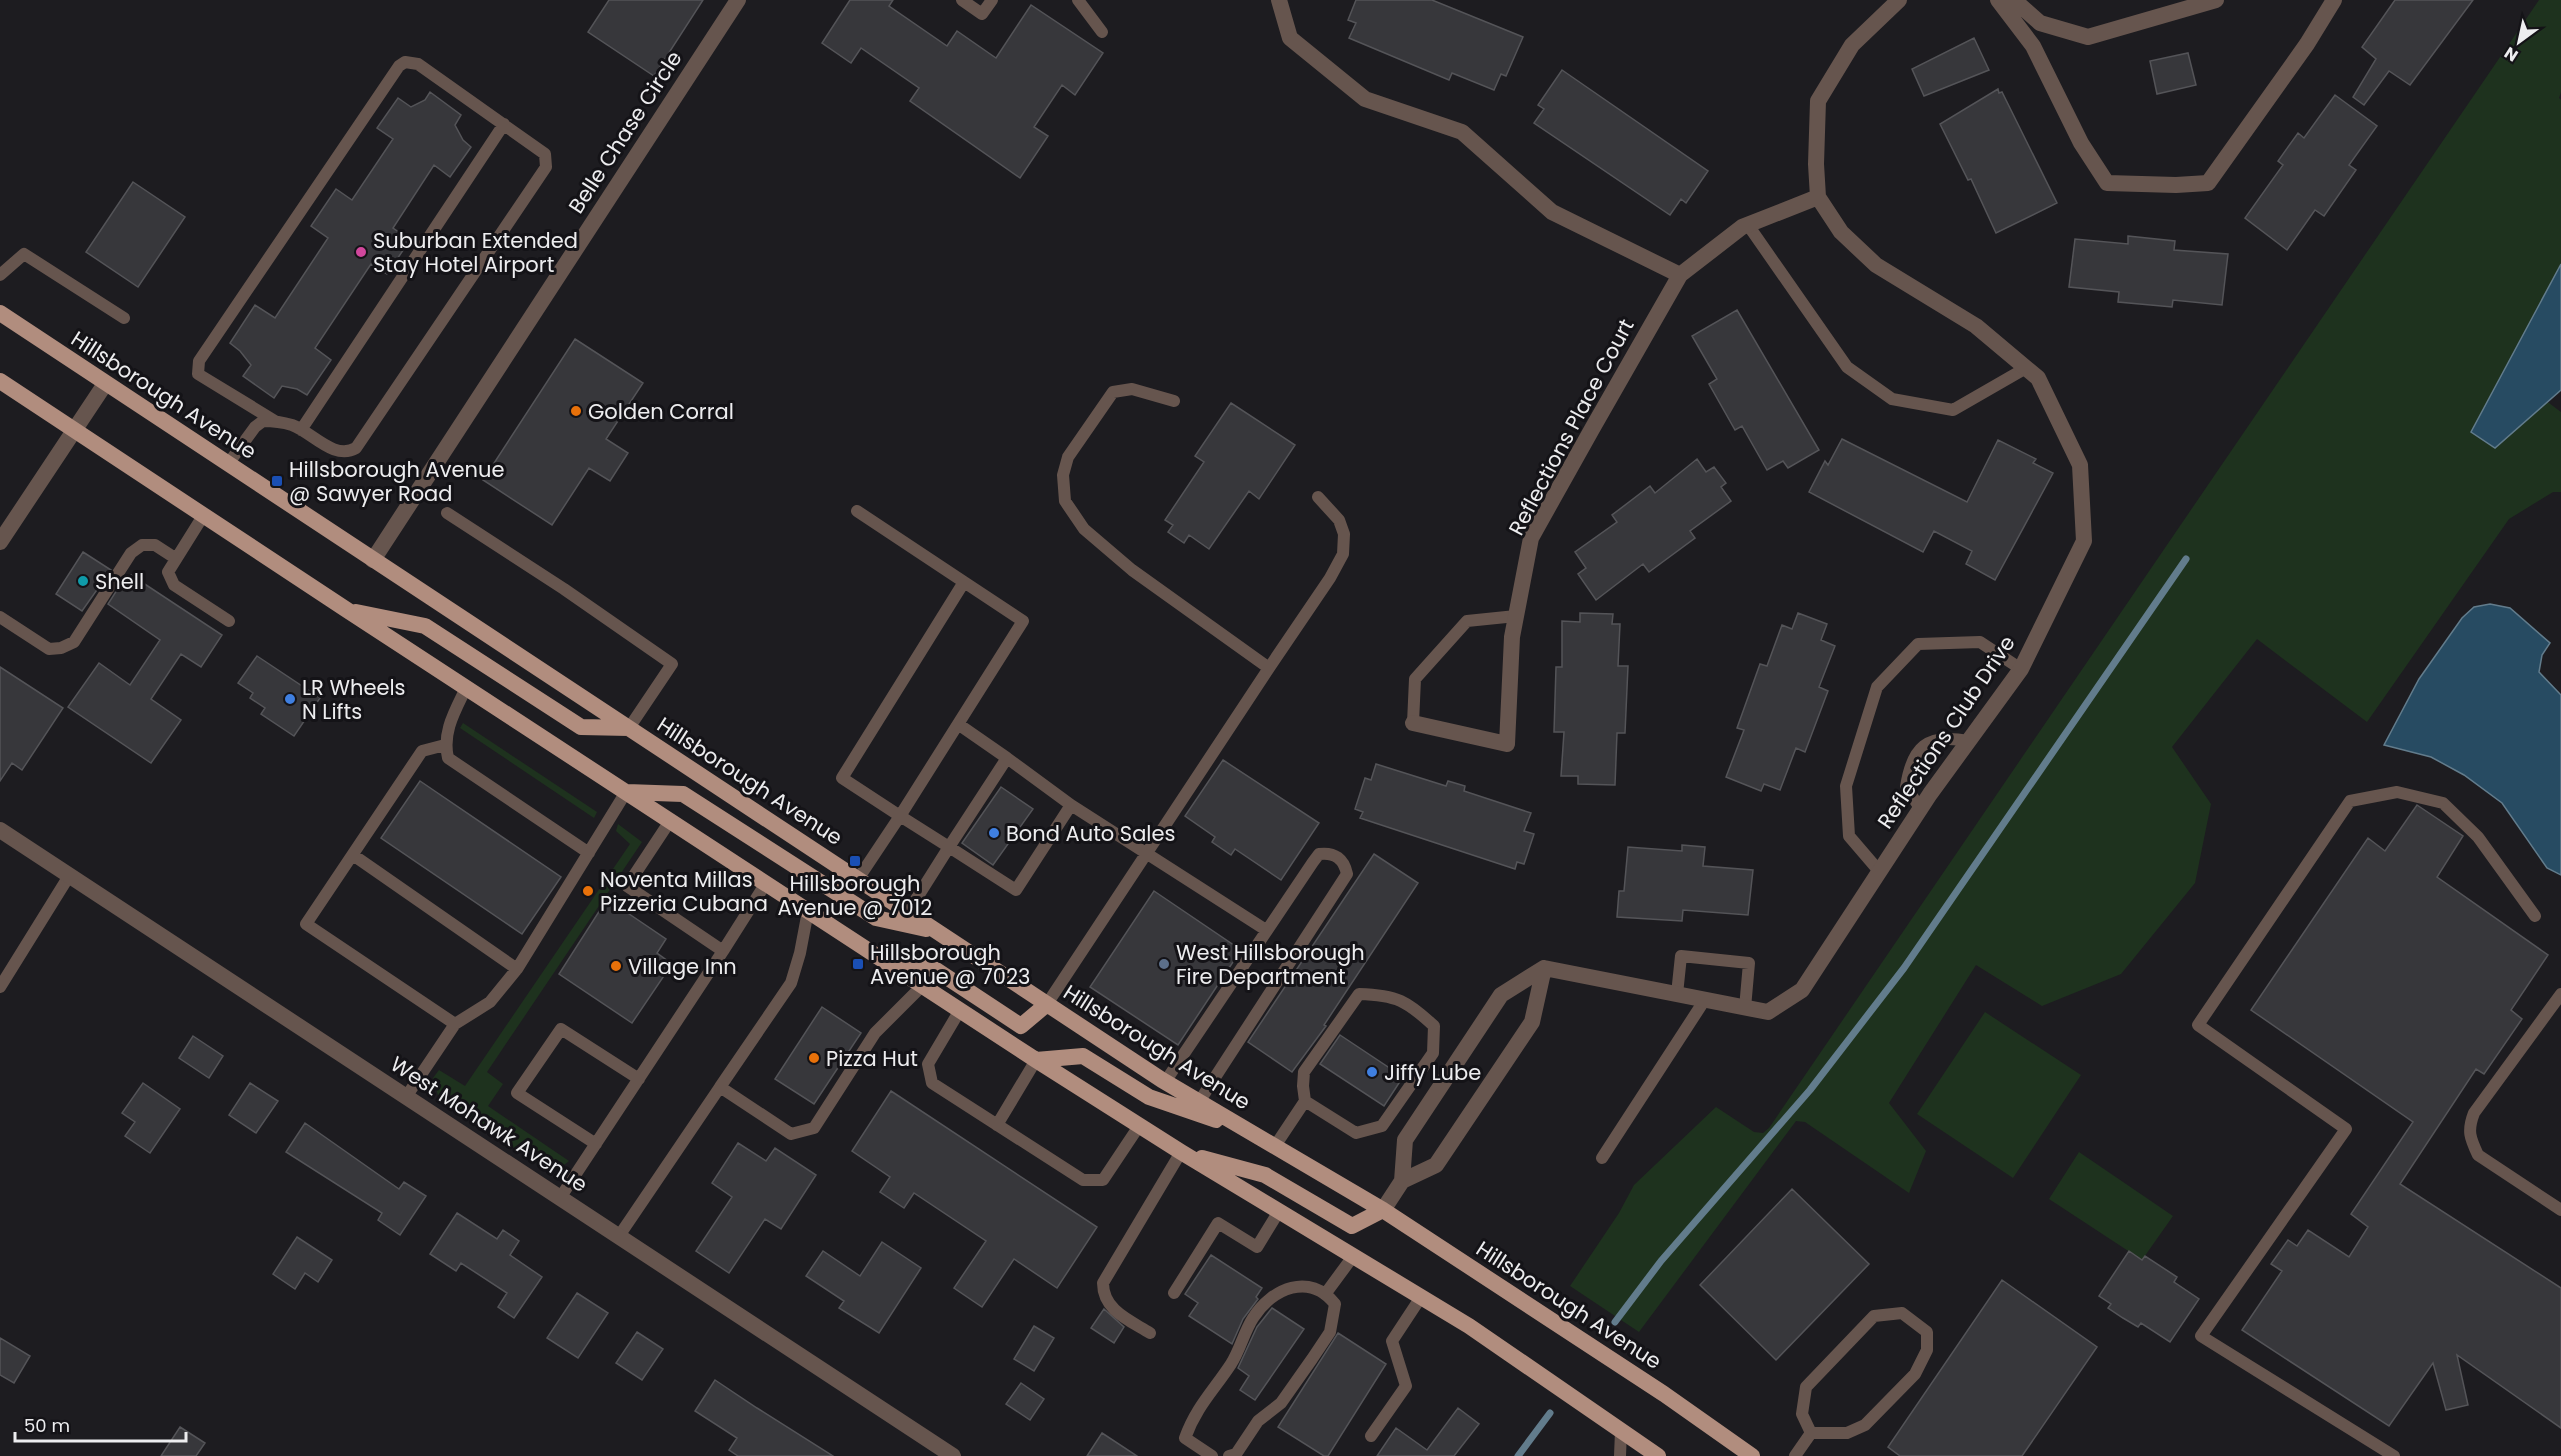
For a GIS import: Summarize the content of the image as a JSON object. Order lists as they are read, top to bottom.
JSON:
{
  "streets": {
    "main road": ["Hillsborough Avenue"],
    "street": [
      "Belle Chase Circle",
      "Reflections Place Court",
      "Reflections Club Drive",
      "West Mohawk Avenue"
    ]
  },
  "crossings": [
    ["Belle Chase Circle", "Hillsborough Avenue"],
    ["Reflections Place Court", "Reflections Club Drive"]
  ],
  "places": {
    "other": [
      "Suburban Extended Stay Hotel Airport",
      "Golden Corral",
      "Shell",
      "LR Wheels N Lifts",
      "Bond Auto Sales",
      "Noventa Millas Pizzeria Cubana",
      "West Hillsborough Fire Department",
      "Village Inn",
      "Pizza Hut",
      "Jiffy Lube"
    ],
    "transit": ["Hillsborough Avenue @ Sawyer Road", "Hillsborough Avenue @ 7012", "Hillsborough Avenue @ 7023"]
  },
  "scale_bar": "50 m",
  "north": "bottom left"
}
